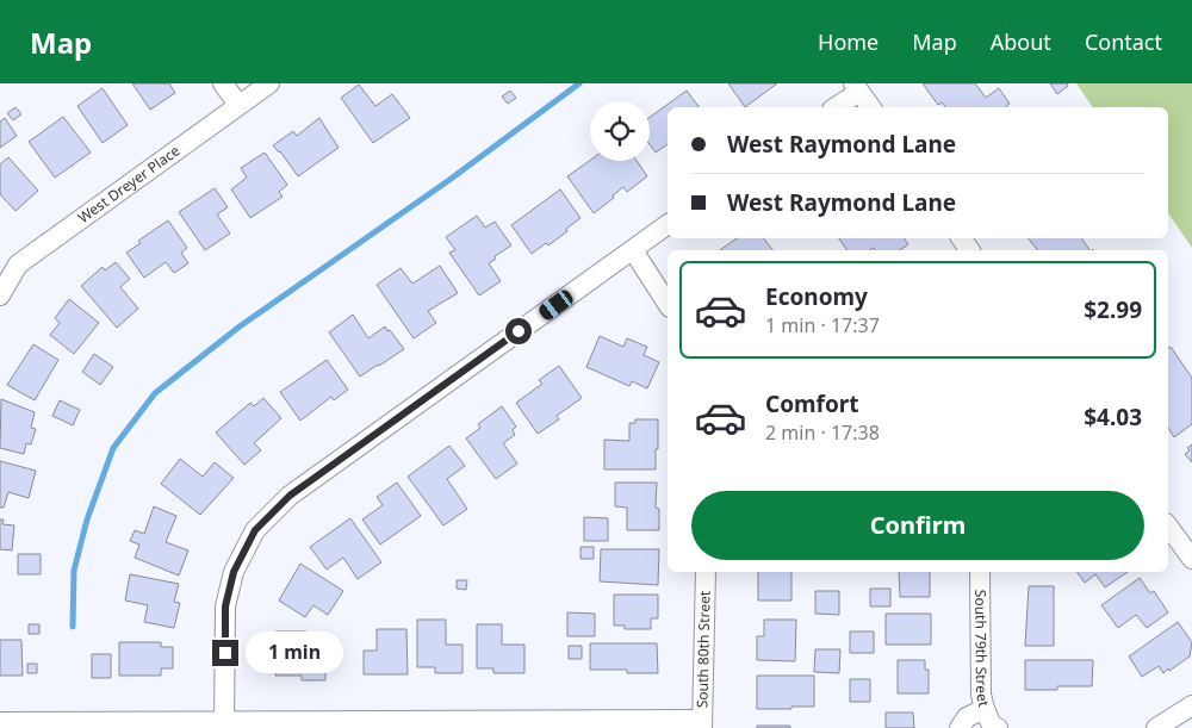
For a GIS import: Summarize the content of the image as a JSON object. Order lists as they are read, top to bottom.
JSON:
{
  "streets": {
    "street": ["West Dreyer Place", "South 80th Street", "South 79th Street"]
  },
  "page": {
    "header": "Map",
    "nav": [
      "Home",
      "Map",
      "About",
      "Contact"
    ],
    "banner": ["West Raymond Lane", "West Raymond Lane"],
    "list": [
      {
        "name": "Economy",
        "note": "1 min · 17:37",
        "value": "$2.99"
      },
      {
        "name": "Comfort",
        "note": "2 min · 17:38",
        "value": "$4.03"
      }
    ],
    "buttons": "Confirm",
    "bubble": "1 min"
  }
}
